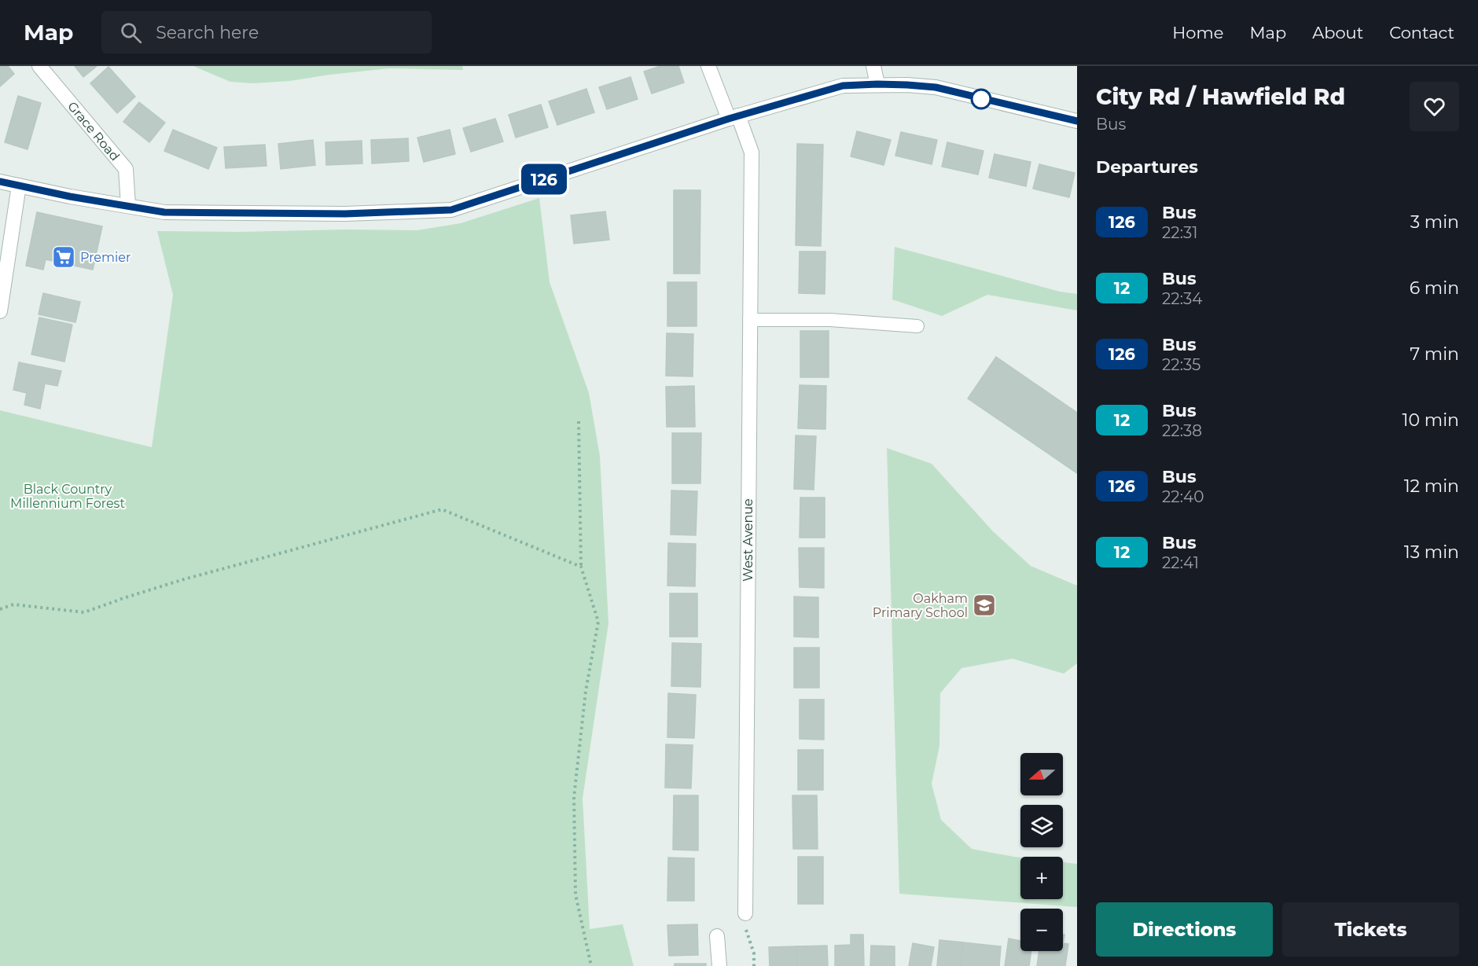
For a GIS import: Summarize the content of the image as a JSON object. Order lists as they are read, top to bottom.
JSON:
{
  "streets": {
    "street": ["Grace Road", "West Avenue"]
  },
  "parks": ["Black Country Millennium Forest"],
  "places": {
    "supermarket": ["Premier"],
    "school or university": ["Oakham Primary School"]
  },
  "lines": ["bus line 126"],
  "north": "left",
  "page": {
    "header": "Map",
    "search": "Search here",
    "nav": [
      "Home",
      "Map",
      "About",
      "Contact"
    ],
    "on_map": "126",
    "heading": [
      ["City Rd / Hawfield Rd", "Bus"],
      "Departures"
    ],
    "list": [
      {
        "mark": "126",
        "name": "Bus",
        "note": "22:31",
        "value": "3 min"
      },
      {
        "mark": "12",
        "name": "Bus",
        "note": "22:34",
        "value": "6 min"
      },
      {
        "mark": "126",
        "name": "Bus",
        "note": "22:35",
        "value": "7 min"
      },
      {
        "mark": "12",
        "name": "Bus",
        "note": "22:38",
        "value": "10 min"
      },
      {
        "mark": "126",
        "name": "Bus",
        "note": "22:40",
        "value": "12 min"
      },
      {
        "mark": "12",
        "name": "Bus",
        "note": "22:41",
        "value": "13 min"
      }
    ],
    "map_buttons": ["+", "−"],
    "buttons": ["Directions", "Tickets"]
  }
}
